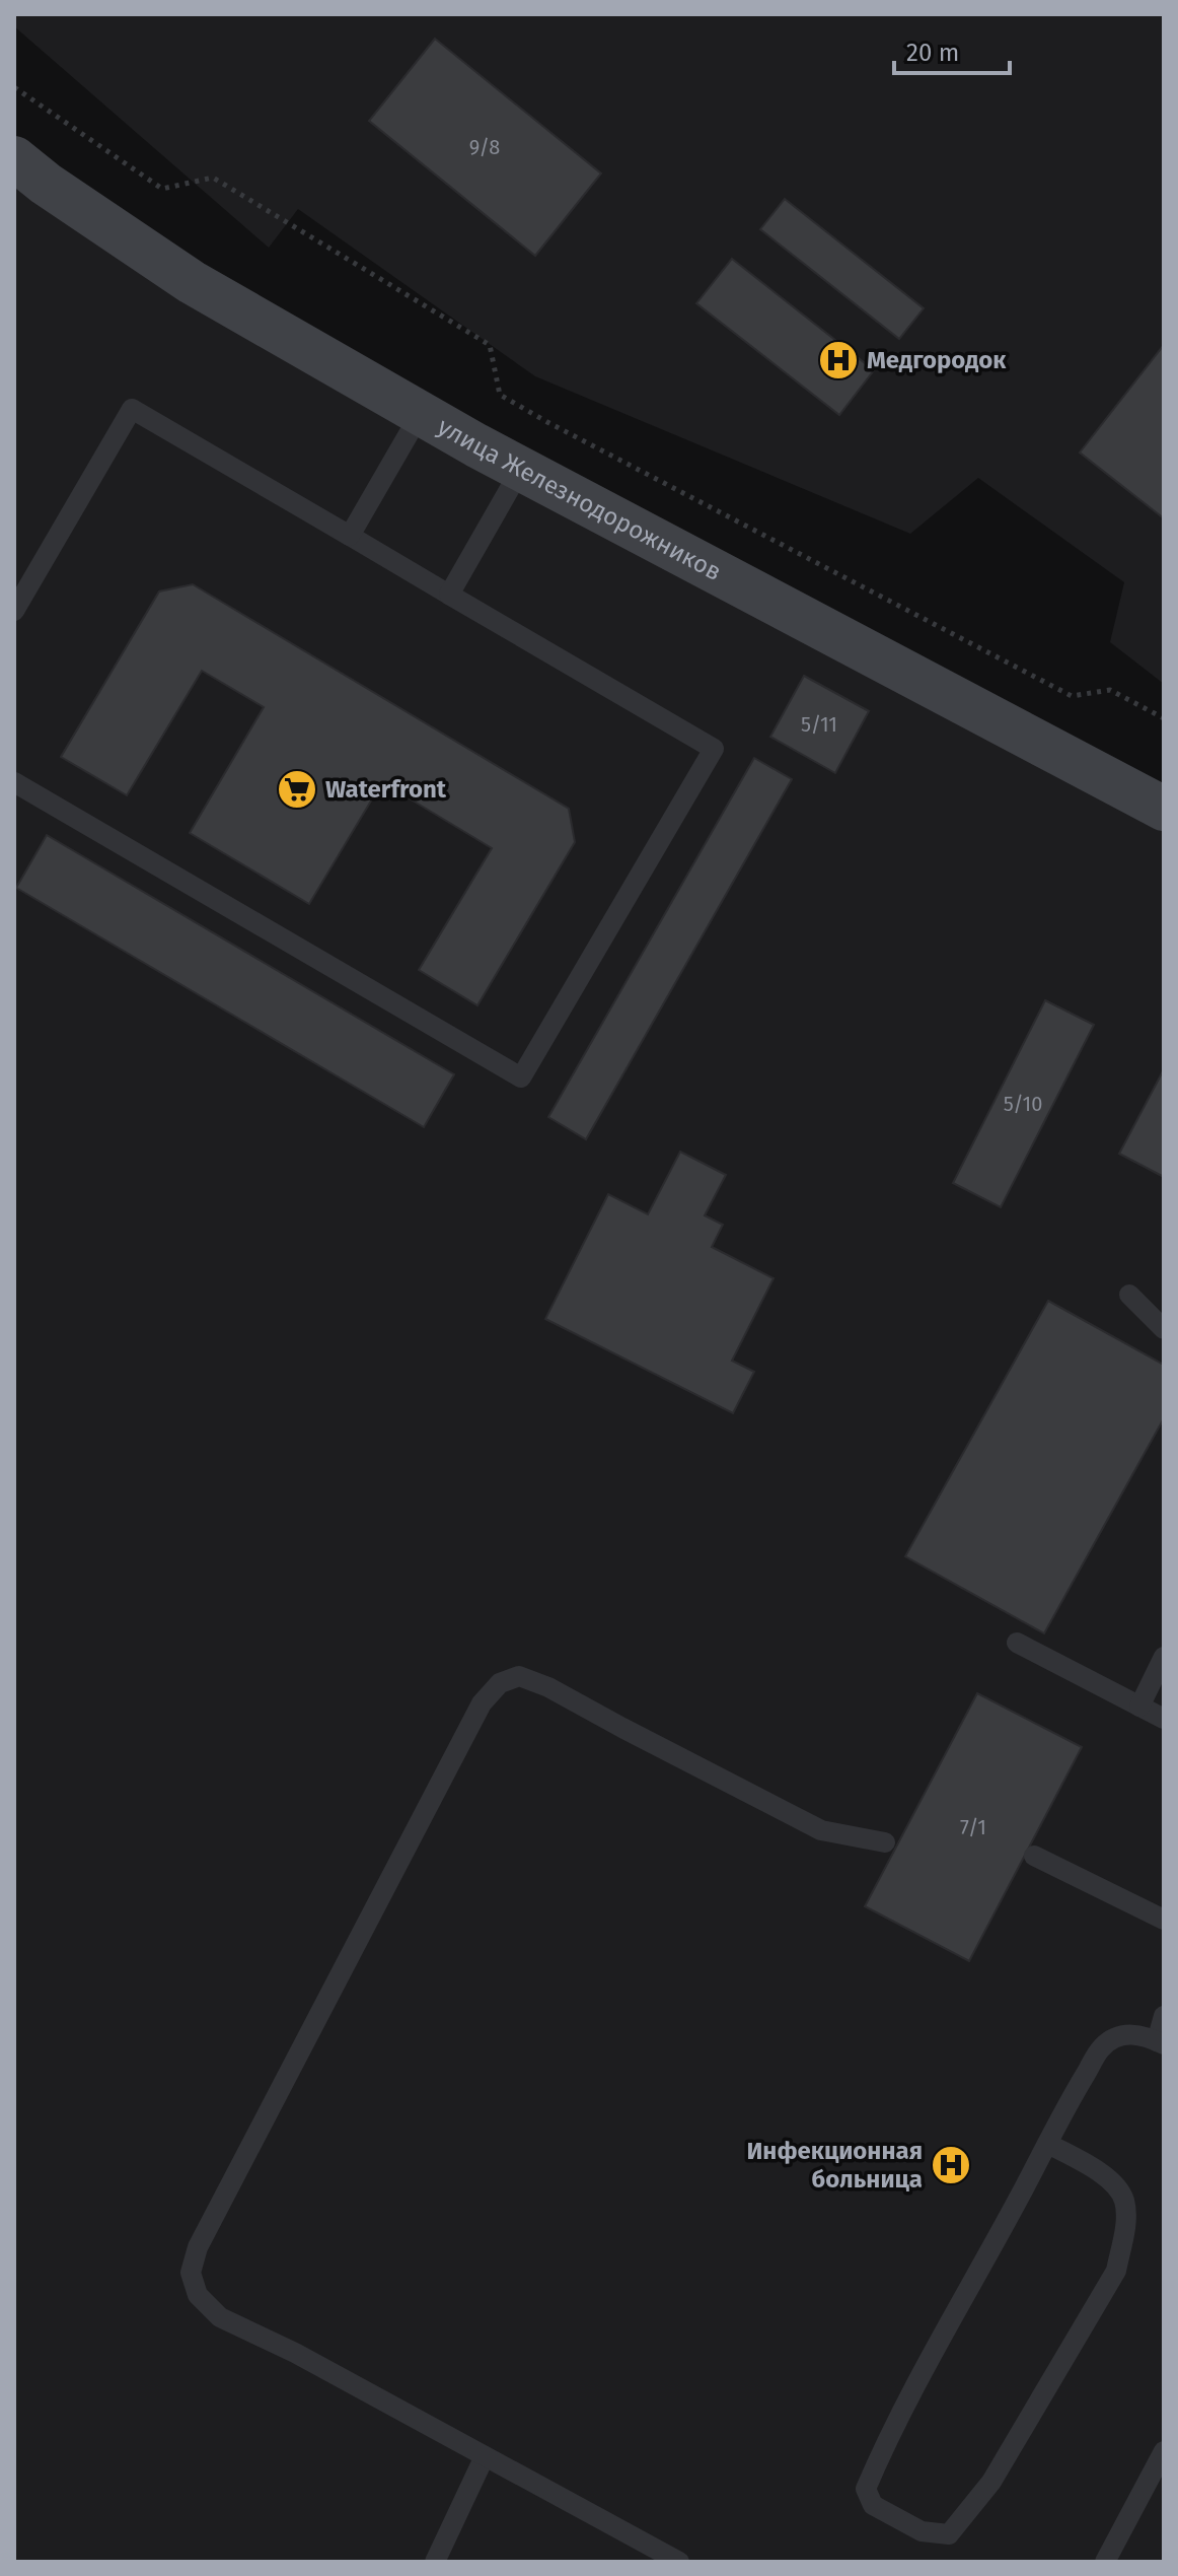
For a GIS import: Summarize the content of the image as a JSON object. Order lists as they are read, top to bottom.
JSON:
{
  "streets": {
    "street": ["улица Железнодорожников"]
  },
  "places": {
    "hospital": ["Медгородок", "Инфекционная больница"],
    "supermarket": ["Waterfront"]
  },
  "house_numbers": [
    "9/8",
    "5/11",
    "5/10",
    "7/1"
  ],
  "scale_bar": "20 m"
}
